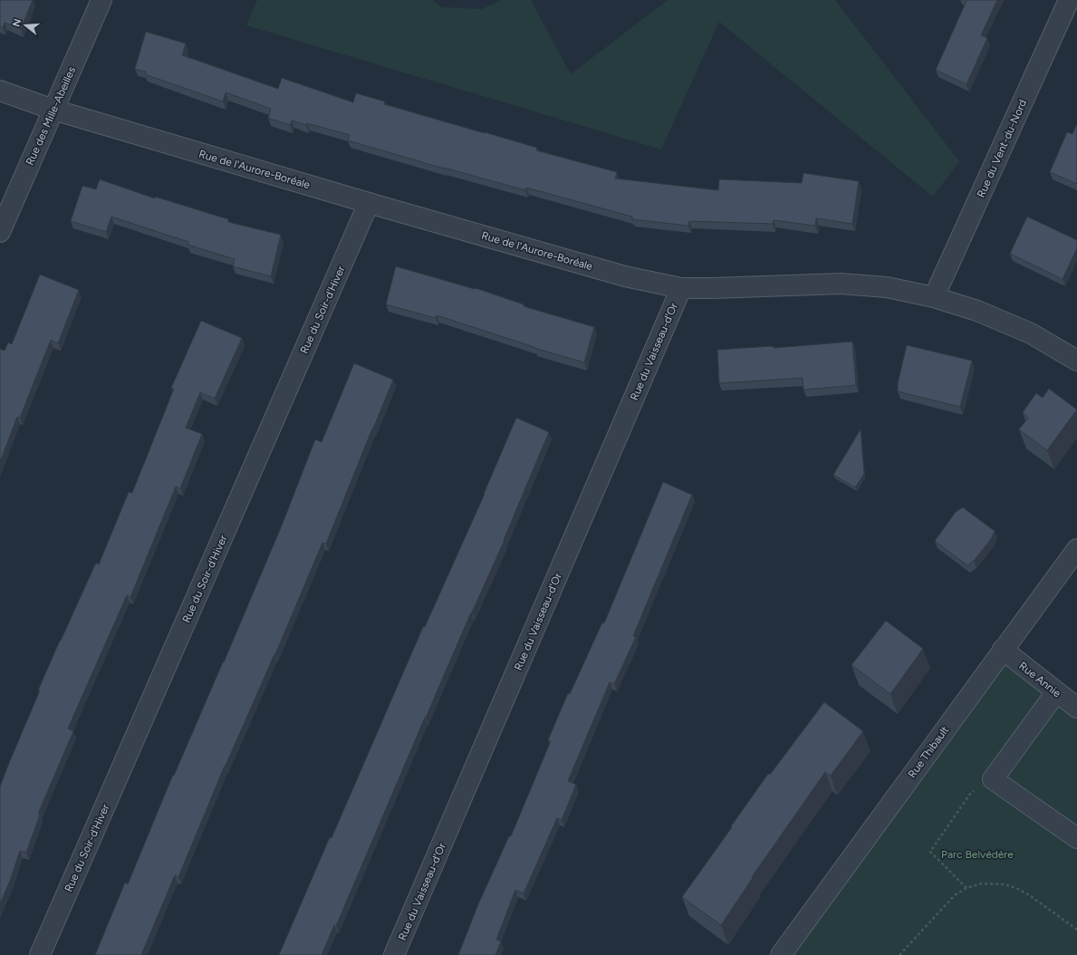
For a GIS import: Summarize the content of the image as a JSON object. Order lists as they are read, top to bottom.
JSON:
{
  "streets": {
    "street": [
      "Rue des Mille-Abeilles",
      "Rue du Vent-du-Nord",
      "Rue de l'Aurore-Boréale",
      "Rue du Soir-d'Hiver",
      "Rue du Vaisseau-d'Or",
      "Rue Annie",
      "Rue Thibault"
    ]
  },
  "crossings": [
    ["Rue des Mille-Abeilles", "Rue de l'Aurore-Boréale"],
    ["Rue du Vent-du-Nord", "Rue de l'Aurore-Boréale"],
    ["Rue de l'Aurore-Boréale", "Rue du Soir-d'Hiver"],
    ["Rue de l'Aurore-Boréale", "Rue du Vaisseau-d'Or"],
    ["Rue Annie", "Rue Thibault"]
  ],
  "parks": ["Parc Belvédère"],
  "north": "left"
}
